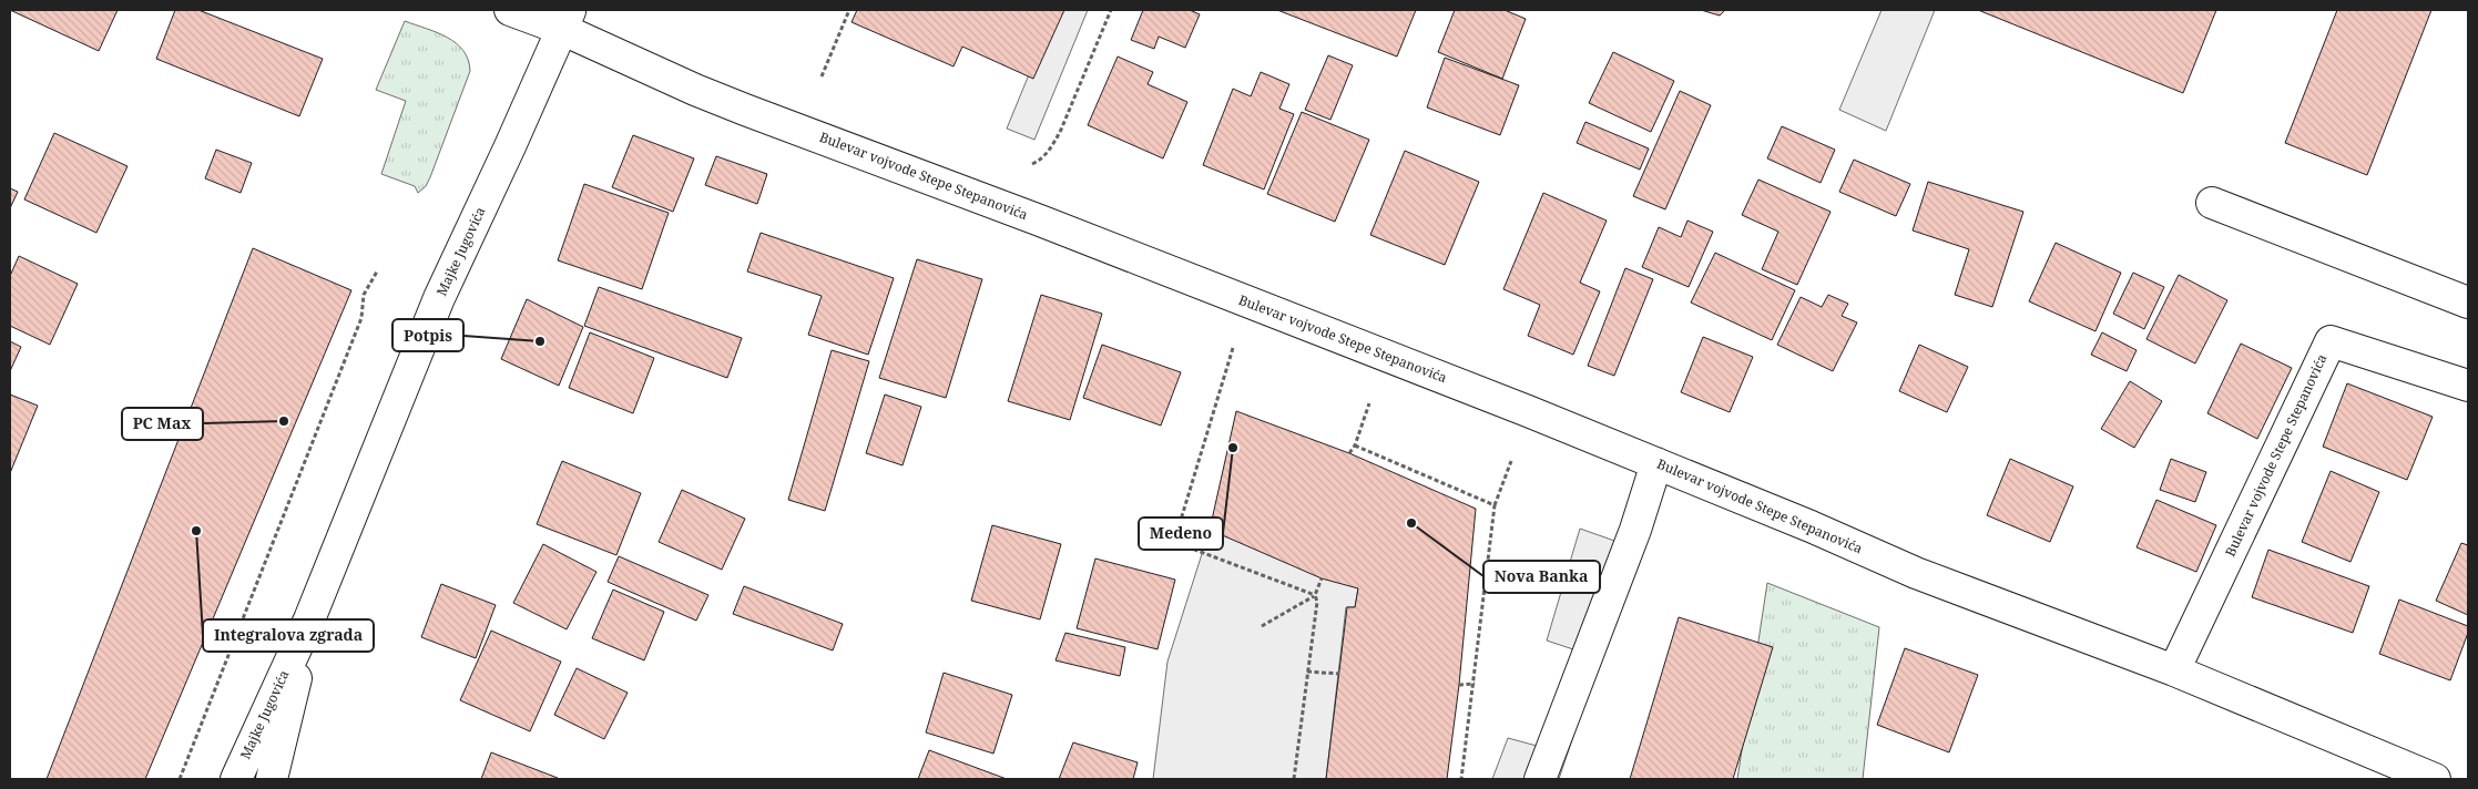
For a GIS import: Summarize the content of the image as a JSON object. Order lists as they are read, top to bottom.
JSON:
{
  "streets": {
    "street": ["Bulevar vojvode Stepe Stepanovića", "Majke Jugovića"]
  },
  "crossings": [
    ["Bulevar vojvode Stepe Stepanovića", "Majke Jugovića"]
  ],
  "places": [
    "Potpis",
    "PC Max",
    "Medeno",
    "Nova Banka",
    "Integralova zgrada"
  ]
}
